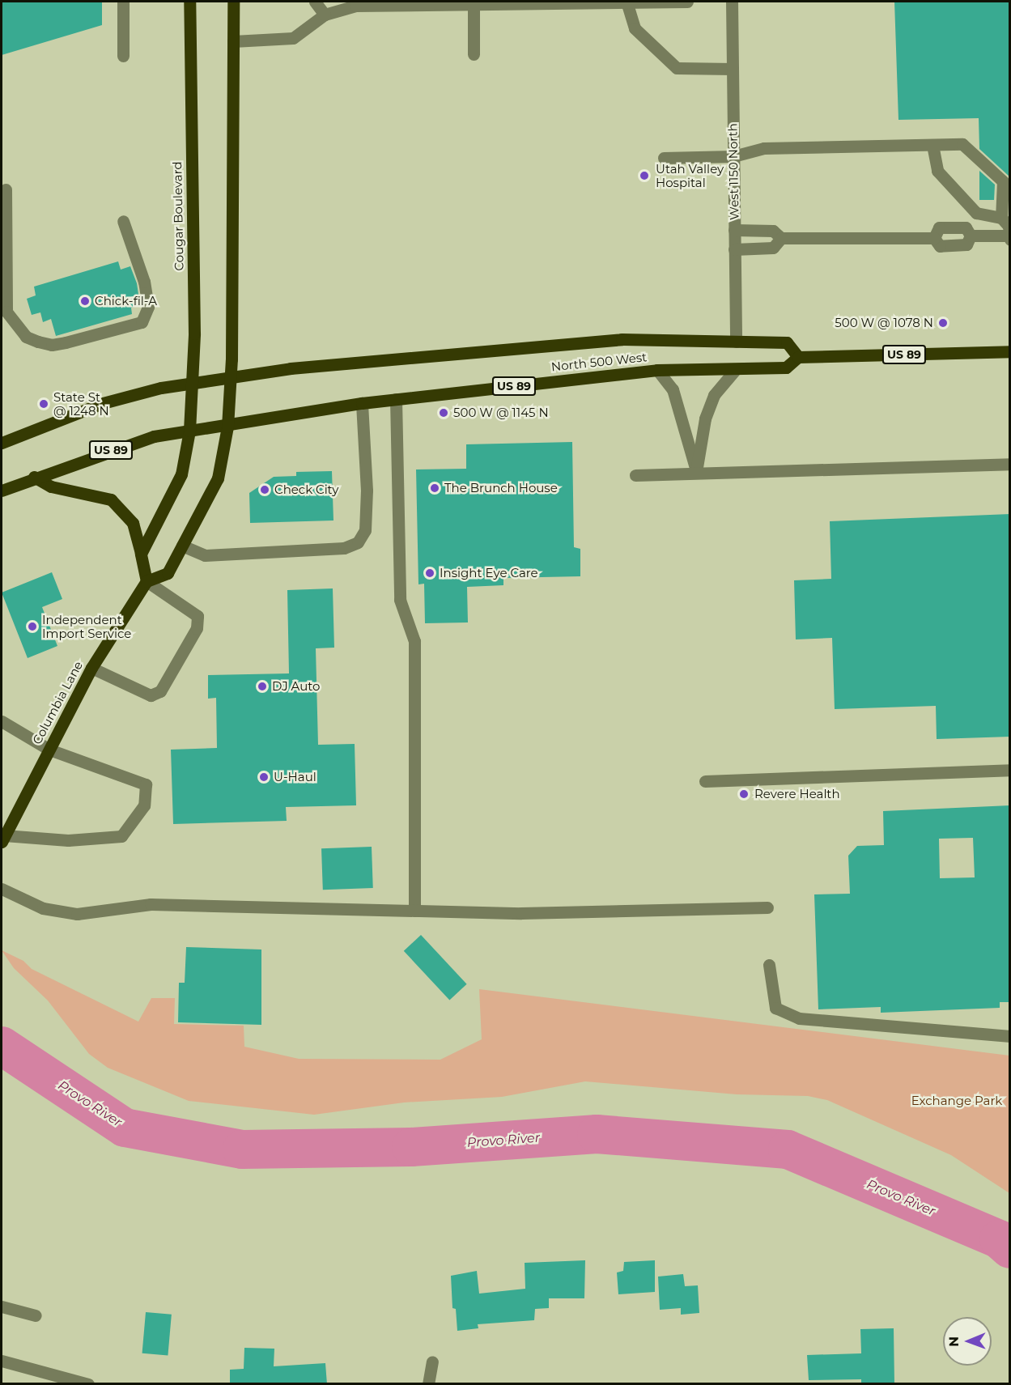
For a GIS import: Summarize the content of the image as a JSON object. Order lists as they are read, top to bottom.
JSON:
{
  "streets": {
    "main road": [
      "Cougar Boulevard",
      "US 89",
      "North 500 West",
      "Columbia Lane"
    ],
    "street": ["West 1150 North"]
  },
  "crossings": [
    ["West 1150 North", "North 500 West"],
    ["Cougar Boulevard", "US 89"],
    ["Cougar Boulevard", "North 500 West"],
    ["US 89", "North 500 West"]
  ],
  "water": ["Provo River"],
  "parks": ["Exchange Park"],
  "places": [
    "Utah Valley Hospital",
    "Chick-fil-A",
    "500 W @ 1078 N",
    "State St @ 1248 N",
    "500 W @ 1145 N",
    "The Brunch House",
    "Check City",
    "Insight Eye Care",
    "Independent Import Service",
    "DJ Auto",
    "U-Haul",
    "Revere Health"
  ],
  "north": "left"
}
